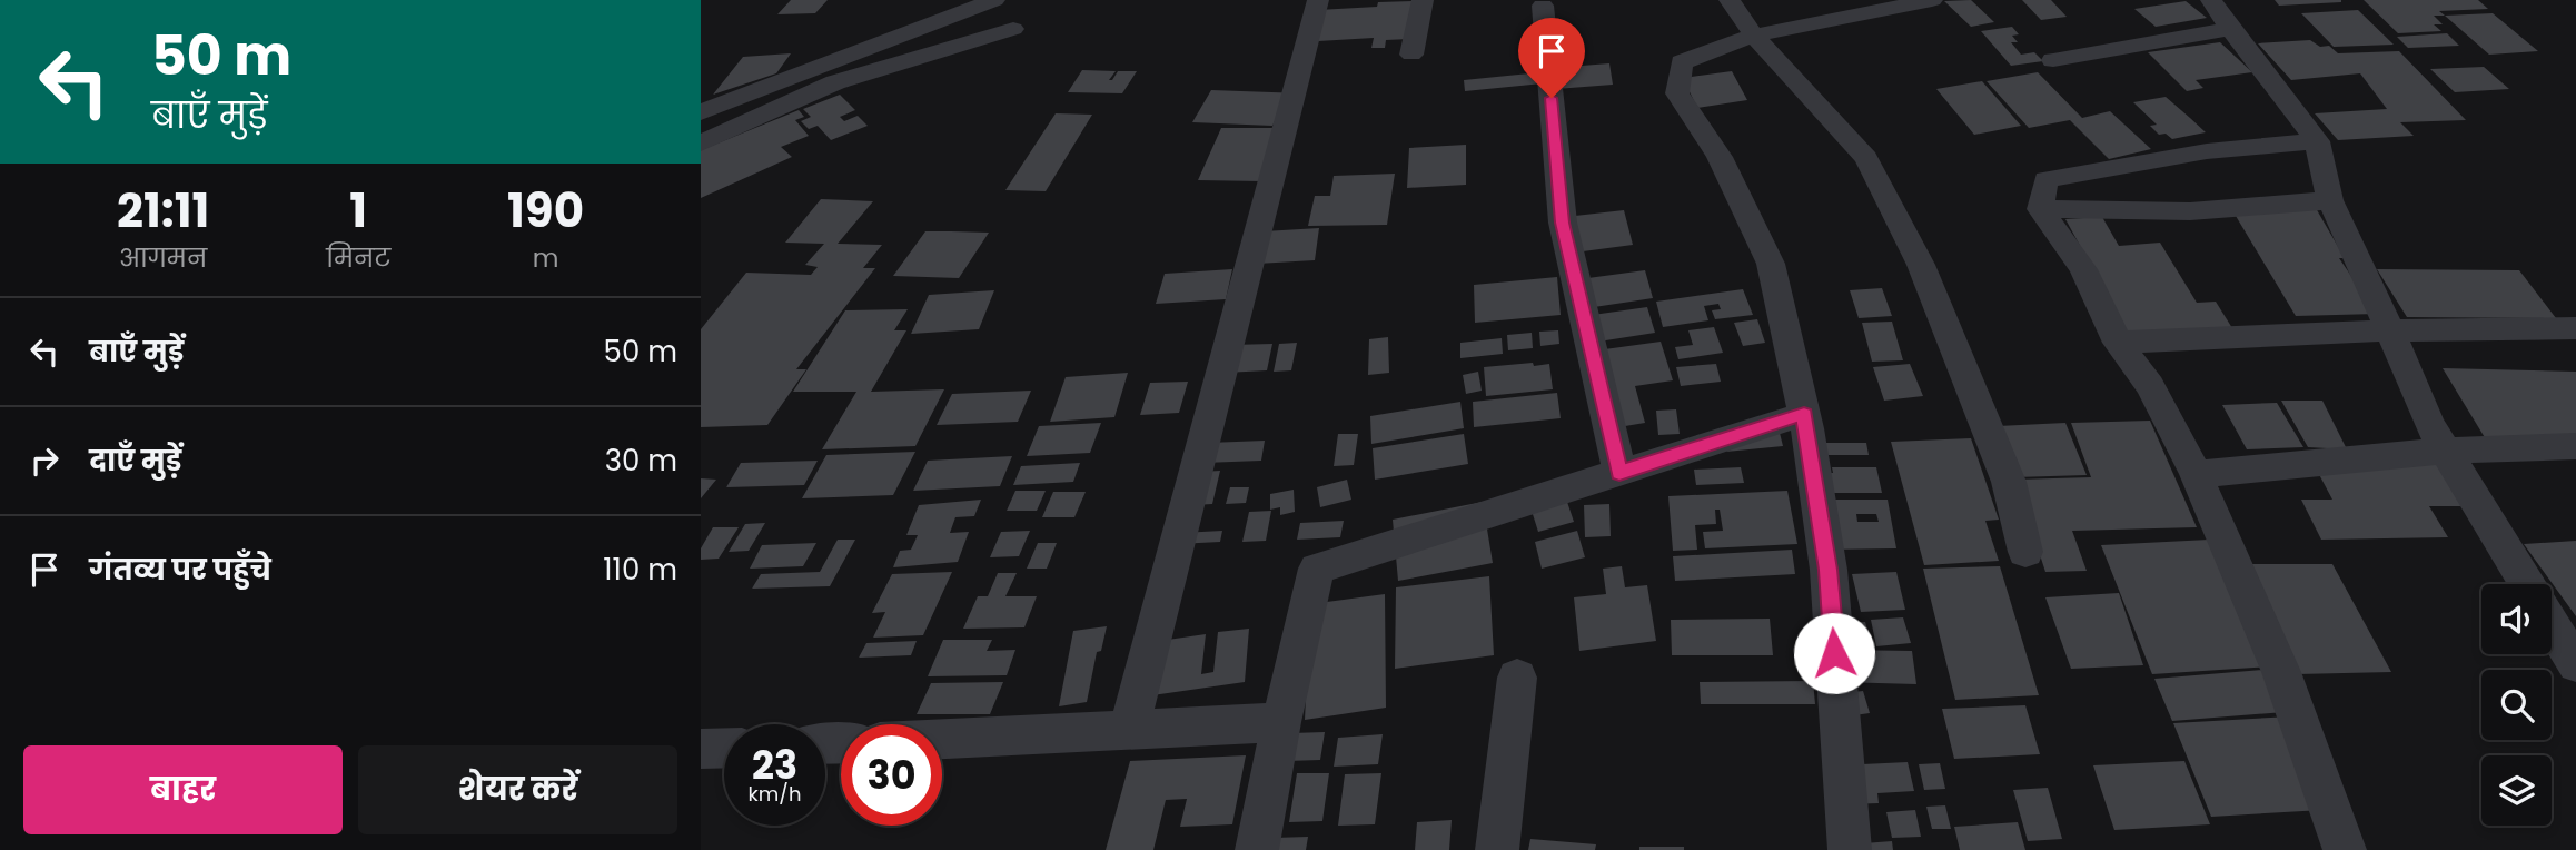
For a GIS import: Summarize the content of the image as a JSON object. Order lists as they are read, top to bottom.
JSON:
{
  "page": {
    "turn": ["50 m", "बाएँ मुड़ें"],
    "eta": [
      "21:11",
      "आगमन",
      "1",
      "मिनट",
      "190",
      "m"
    ],
    "list": [
      {
        "name": "बाएँ मुड़ें",
        "value": "50 m"
      },
      {
        "name": "दाएँ मुड़ें",
        "value": "30 m"
      },
      {
        "name": "गंतव्य पर पहुँचे",
        "value": "110 m"
      }
    ],
    "speed": "23 km/h",
    "limit": "30",
    "buttons": ["बाहर", "शेयर करें"]
  }
}
